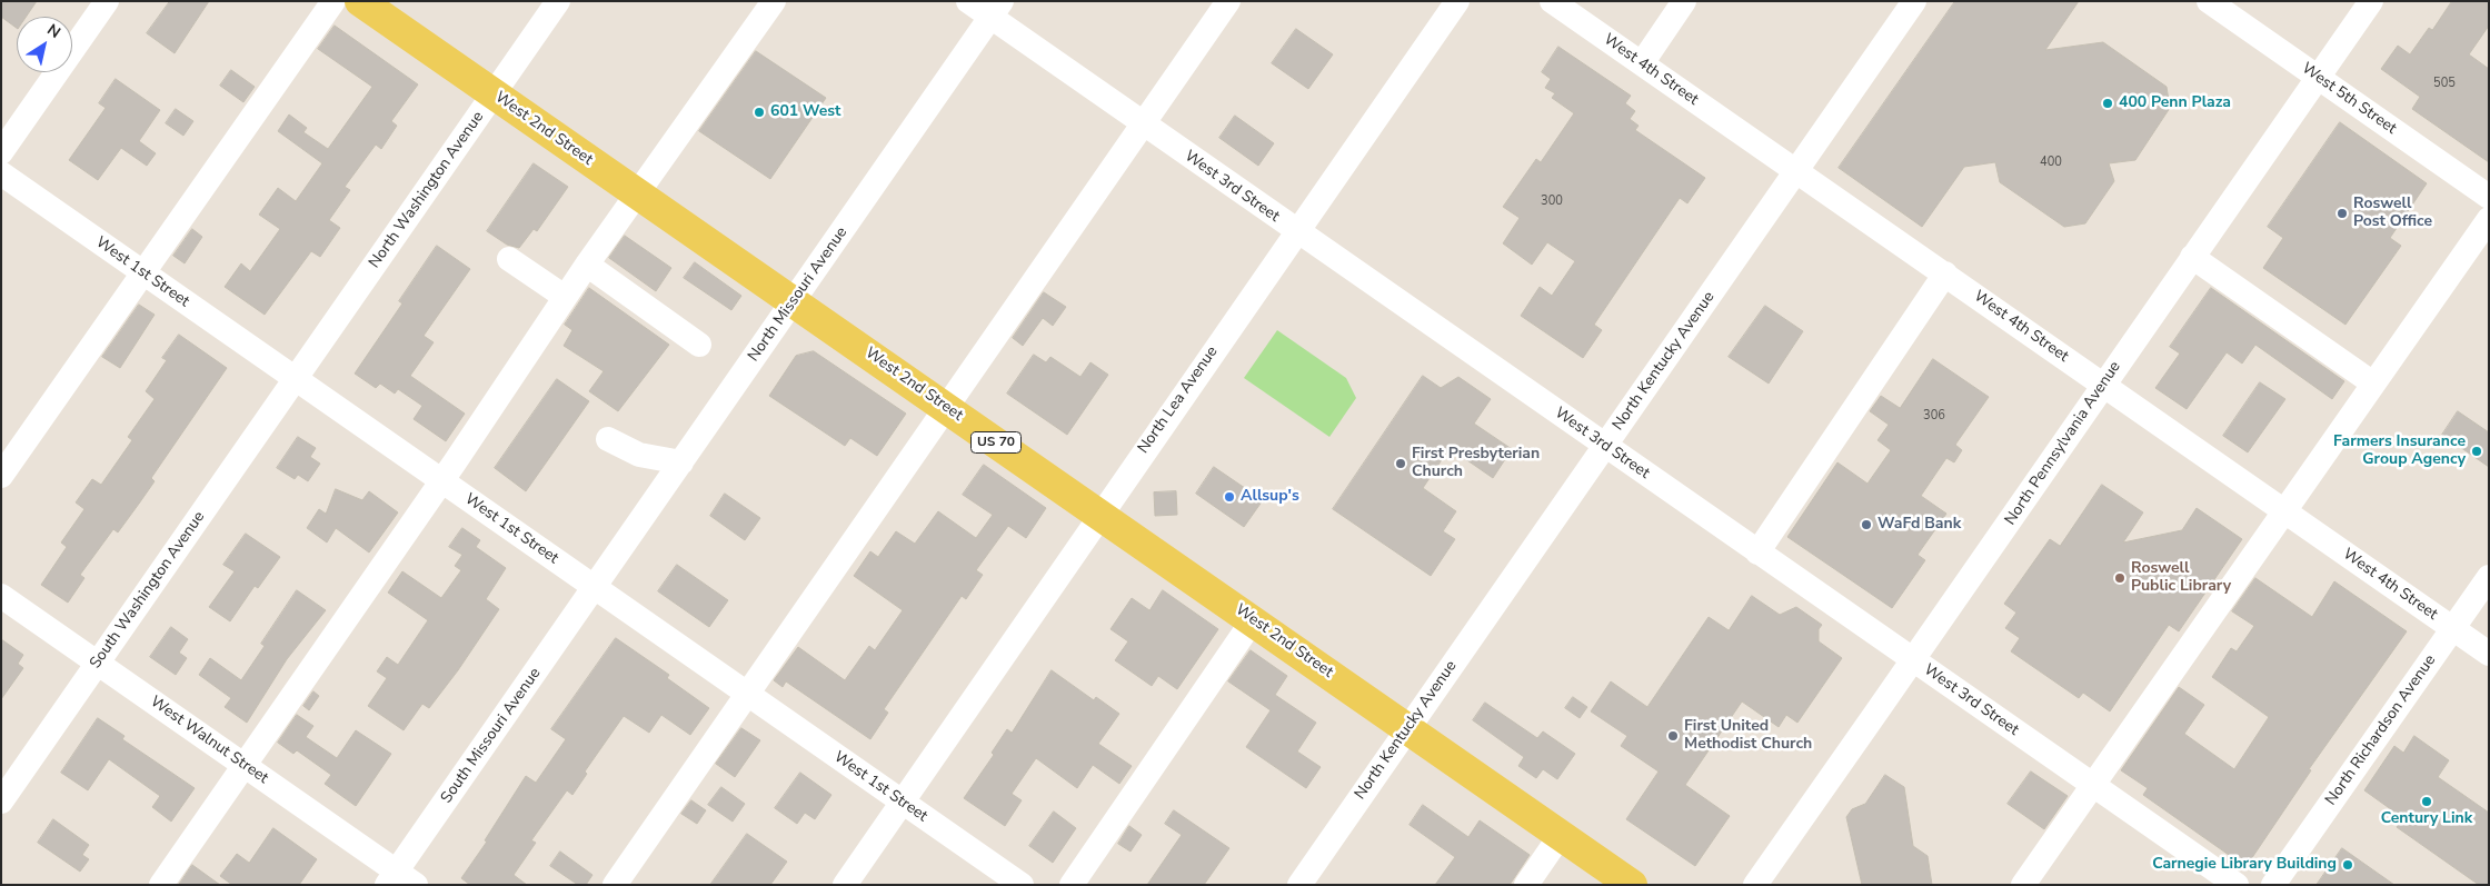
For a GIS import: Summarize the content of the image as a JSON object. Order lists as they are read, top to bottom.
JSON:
{
  "streets": {
    "main road": ["West 2nd Street", "US 70"],
    "street": [
      "West 4th Street",
      "West 5th Street",
      "West 3rd Street",
      "North Washington Avenue",
      "West 1st Street",
      "North Missouri Avenue",
      "North Kentucky Avenue",
      "North Lea Avenue",
      "North Pennsylvania Avenue",
      "South Washington Avenue",
      "North Richardson Avenue",
      "South Missouri Avenue",
      "West Walnut Street"
    ]
  },
  "crossings": [
    ["West 4th Street", "North Kentucky Avenue"],
    ["West 4th Street", "North Pennsylvania Avenue"],
    ["West 4th Street", "North Richardson Avenue"],
    ["West 5th Street", "North Pennsylvania Avenue"],
    ["West 2nd Street", "North Washington Avenue"],
    ["West 2nd Street", "North Missouri Avenue"],
    ["West 2nd Street", "North Kentucky Avenue"],
    ["West 2nd Street", "North Lea Avenue"],
    ["West 3rd Street", "North Missouri Avenue"],
    ["West 3rd Street", "North Kentucky Avenue"],
    ["West 3rd Street", "North Lea Avenue"],
    ["West 3rd Street", "North Pennsylvania Avenue"],
    ["North Washington Avenue", "West 1st Street"],
    ["North Washington Avenue", "South Washington Avenue"],
    ["West 1st Street", "North Missouri Avenue"],
    ["West 1st Street", "North Lea Avenue"],
    ["West 1st Street", "South Washington Avenue"],
    ["West 1st Street", "South Missouri Avenue"],
    ["North Missouri Avenue", "South Missouri Avenue"],
    ["South Washington Avenue", "West Walnut Street"],
    ["South Missouri Avenue", "West Walnut Street"]
  ],
  "places": [
    "400 Penn Plaza",
    "601 West",
    "Roswell Post Office",
    "Farmers Insurance Group Agency",
    "First Presbyterian Church",
    "Allsup's",
    "WaFd Bank",
    "Roswell Public Library",
    "First United Methodist Church",
    "Century Link",
    "Carnegie Library Building"
  ],
  "house_numbers": [
    "505",
    "400",
    "300",
    "306"
  ],
  "north": "top right"
}
